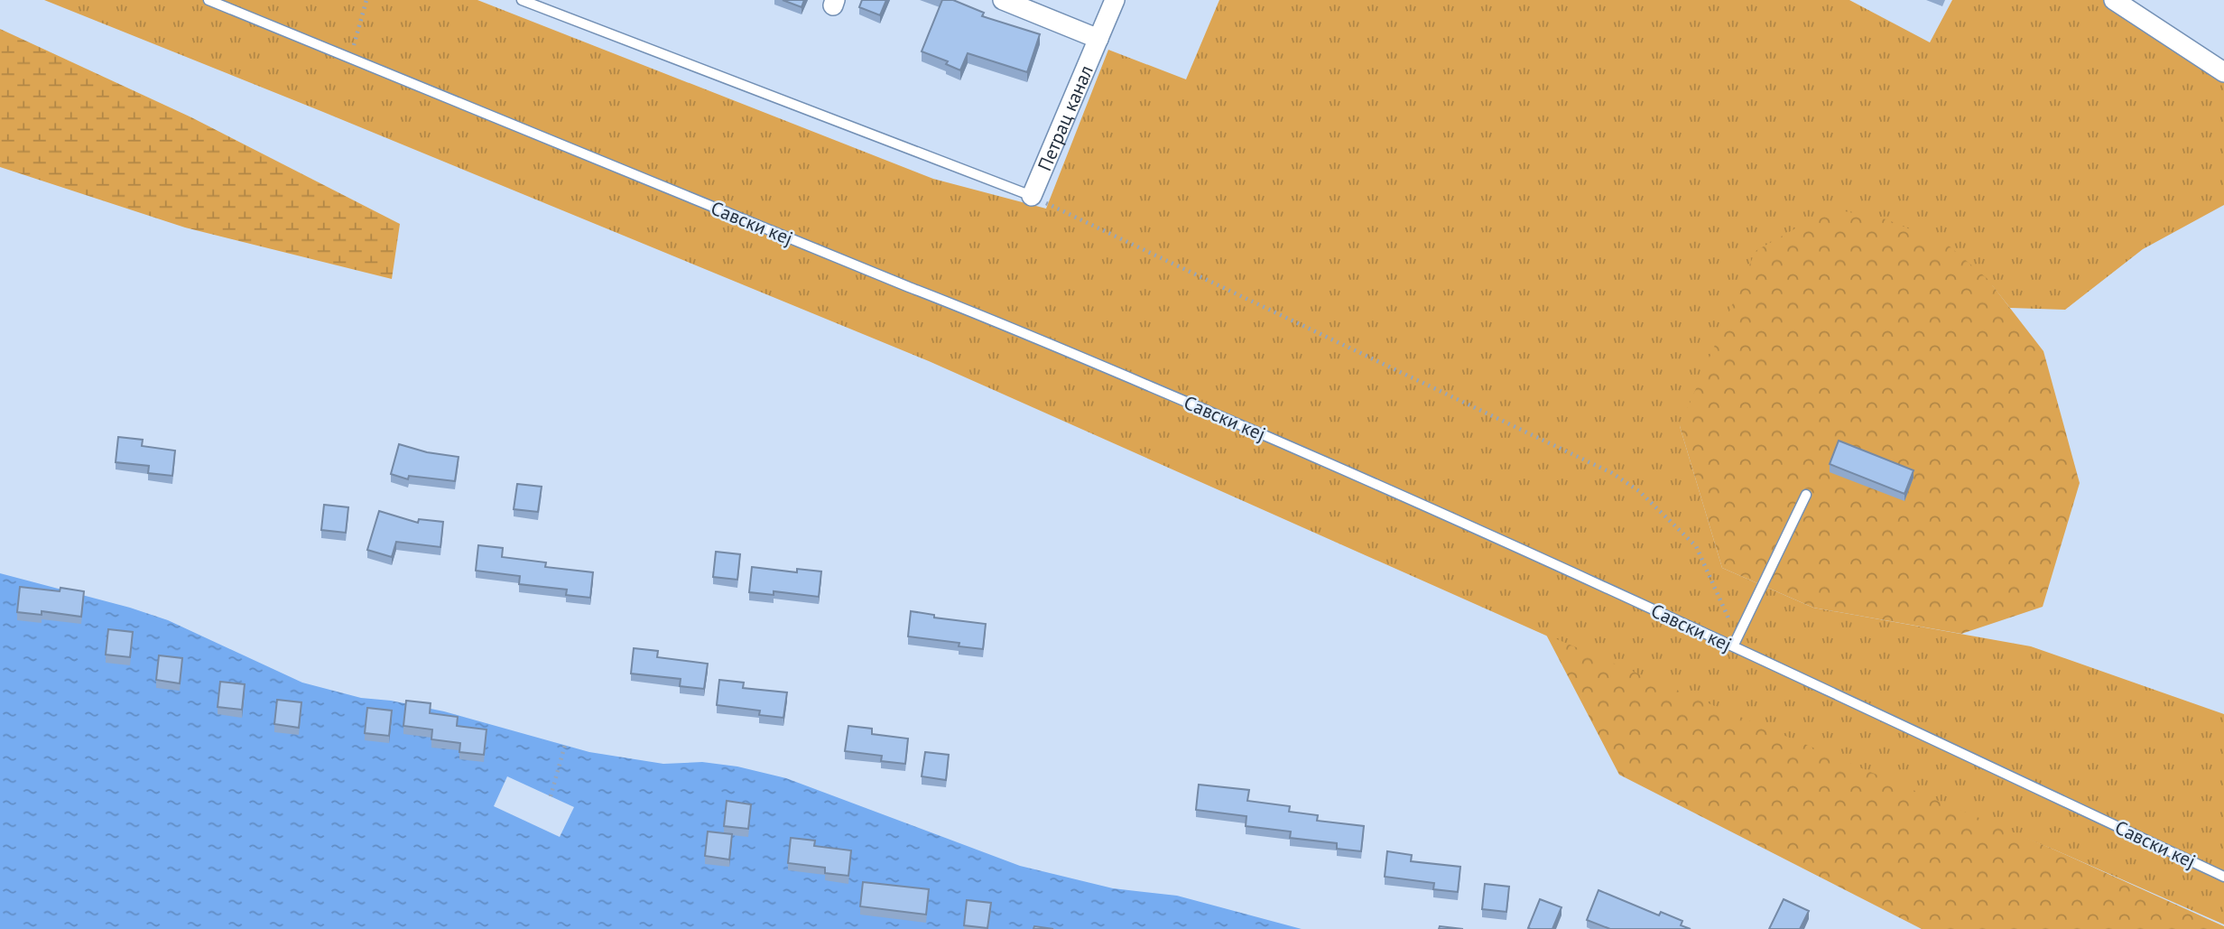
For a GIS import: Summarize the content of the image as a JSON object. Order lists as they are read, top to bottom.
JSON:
{
  "streets": {
    "street": ["Петрац канал"],
    "lane": ["Савски кеј"]
  }
}
